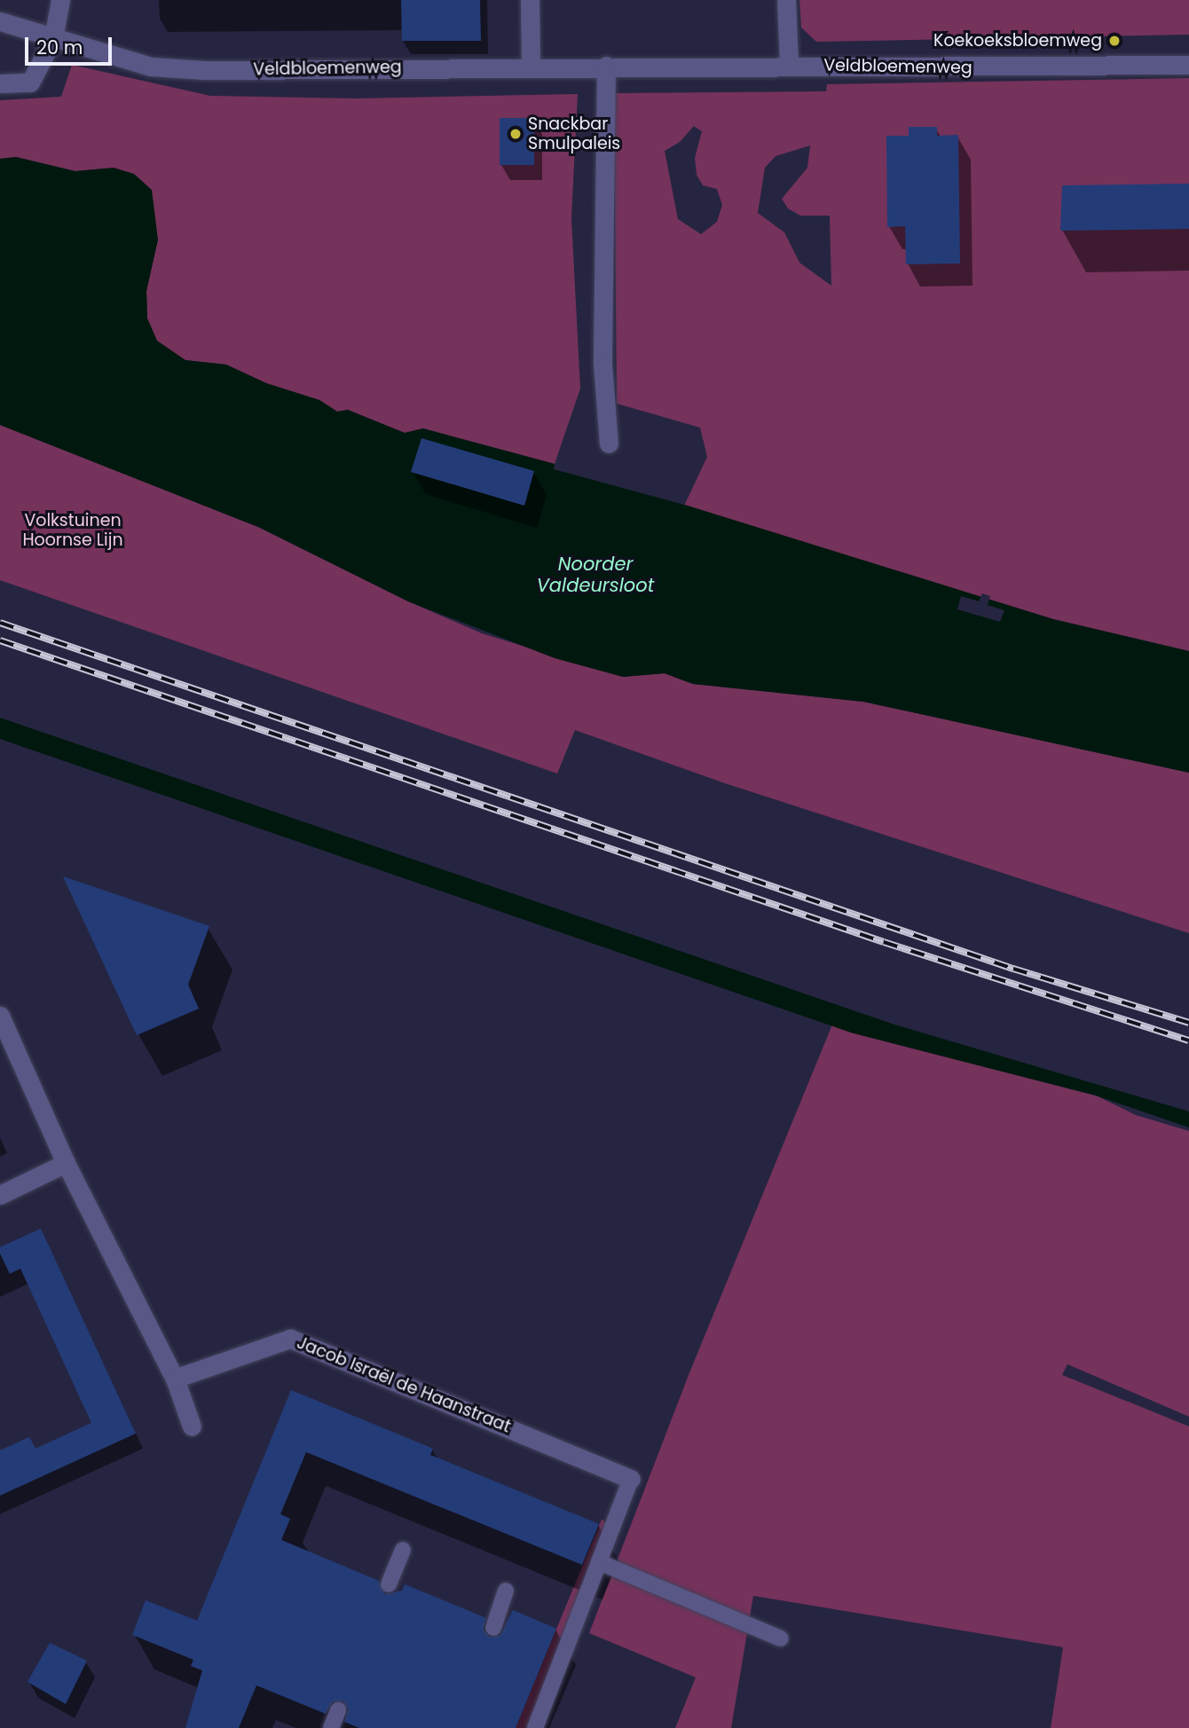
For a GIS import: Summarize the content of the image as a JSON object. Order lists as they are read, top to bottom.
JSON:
{
  "streets": {
    "street": ["Veldbloemenweg", "Jacob Israël de Haanstraat"]
  },
  "water": ["Noorder Valdeursloot"],
  "parks": ["Volkstuinen Hoornse Lijn"],
  "places": ["Koekoeksbloemweg", "Snackbar Smulpaleis"],
  "scale_bar": "20 m"
}
